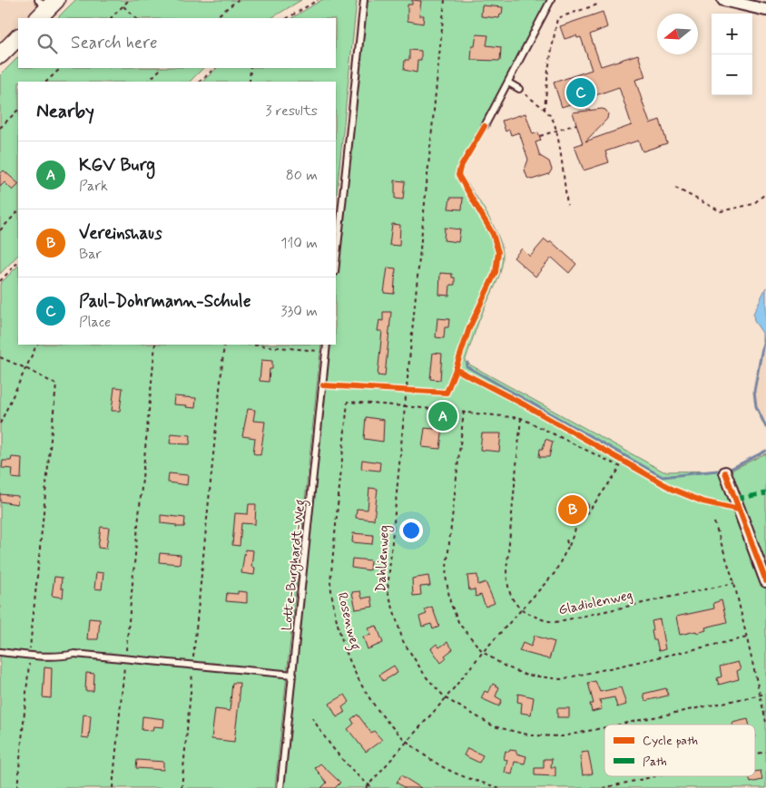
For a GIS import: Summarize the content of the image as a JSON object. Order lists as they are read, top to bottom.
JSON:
{
  "streets": {
    "lane": ["Lotte-Burghardt-Weg"],
    "path": ["Dahlienweg", "Gladiolenweg", "Rosenweg"]
  },
  "crossings": [
    ["Dahlienweg", "Rosenweg"]
  ],
  "legend": ["Cycle path", "Path"],
  "north": "left",
  "page": {
    "map_buttons": ["+", "−"],
    "search": "Search here",
    "pins": ["C", "A", "B"],
    "heading": ["Nearby", "3 results"],
    "list": [
      {
        "mark": "A",
        "name": "KGV Burg",
        "note": "Park",
        "value": "80 m"
      },
      {
        "mark": "B",
        "name": "Vereinshaus",
        "note": "Bar",
        "value": "110 m"
      },
      {
        "mark": "C",
        "name": "Paul-Dohrmann-Schule",
        "note": "Place",
        "value": "330 m"
      }
    ]
  }
}
